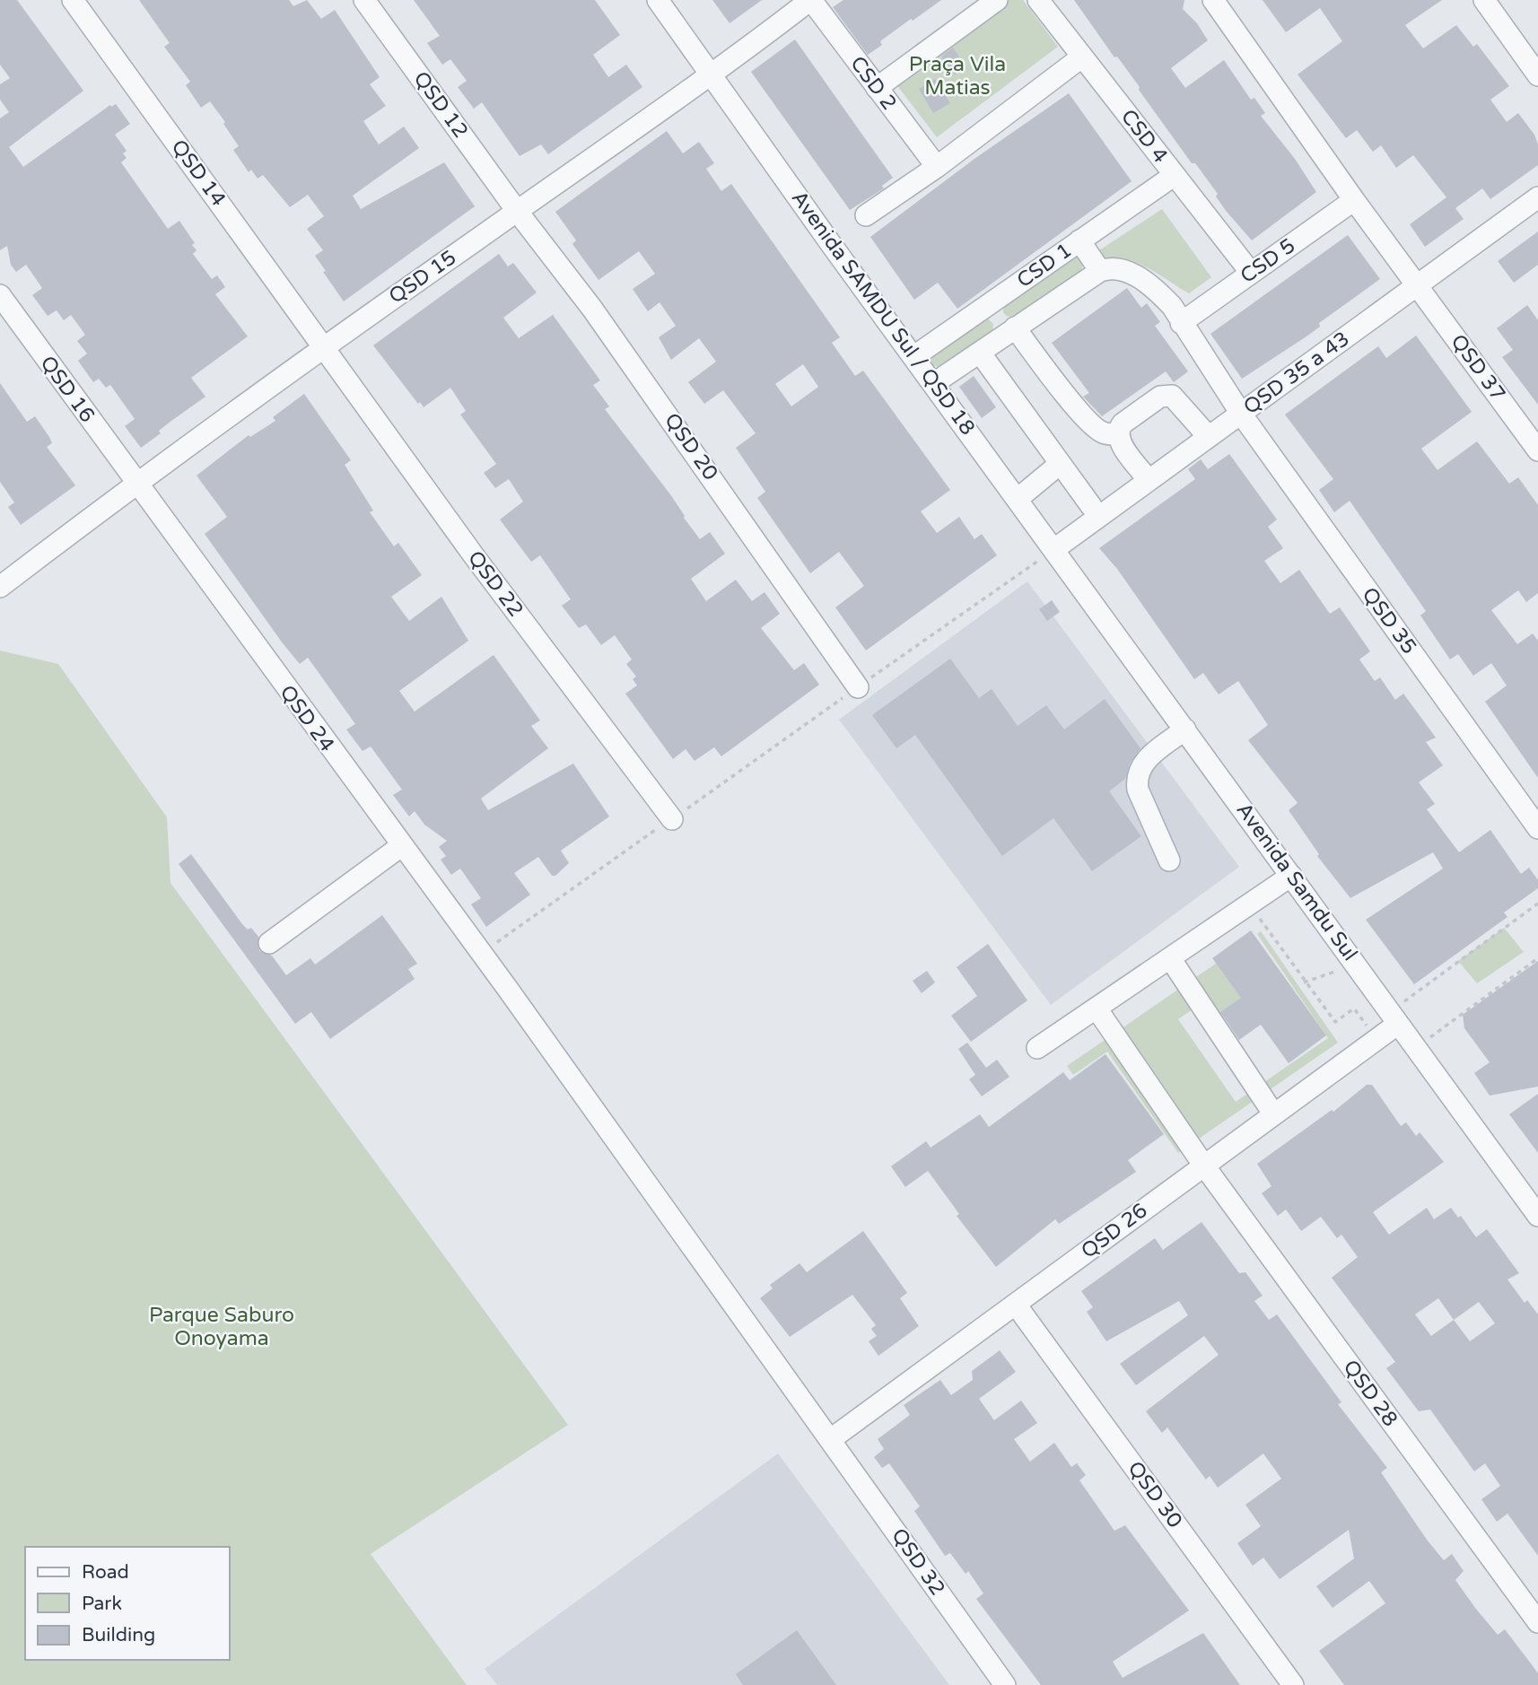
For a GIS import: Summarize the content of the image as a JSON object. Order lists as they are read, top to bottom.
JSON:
{
  "streets": {
    "street": [
      "CSD 2",
      "QSD 12",
      "CSD 4",
      "QSD 14",
      "CSD 5",
      "CSD 1",
      "QSD 15",
      "Avenida SAMDU Sul / QSD 18",
      "QSD 37",
      "QSD 35 a 43",
      "QSD 16",
      "QSD 20",
      "QSD 22",
      "QSD 35",
      "QSD 24",
      "Avenida Samdu Sul",
      "QSD 26",
      "QSD 28",
      "QSD 30",
      "QSD 32"
    ]
  },
  "crossings": [
    ["CSD 2", "QSD 15"],
    ["QSD 12", "QSD 15"],
    ["QSD 12", "QSD 20"],
    ["CSD 4", "CSD 5"],
    ["CSD 4", "CSD 1"],
    ["QSD 14", "QSD 15"],
    ["QSD 14", "QSD 22"],
    ["CSD 5", "QSD 37"],
    ["CSD 5", "QSD 35"],
    ["CSD 1", "Avenida SAMDU Sul / QSD 18"],
    ["QSD 15", "Avenida SAMDU Sul / QSD 18"],
    ["QSD 15", "QSD 16"],
    ["QSD 15", "QSD 20"],
    ["QSD 15", "QSD 22"],
    ["QSD 15", "QSD 24"],
    ["Avenida SAMDU Sul / QSD 18", "QSD 35 a 43"],
    ["Avenida SAMDU Sul / QSD 18", "Avenida Samdu Sul"],
    ["QSD 37", "QSD 35 a 43"],
    ["QSD 35 a 43", "QSD 35"],
    ["QSD 35 a 43", "Avenida Samdu Sul"],
    ["QSD 16", "QSD 24"],
    ["QSD 24", "QSD 32"],
    ["Avenida Samdu Sul", "QSD 26"],
    ["QSD 26", "QSD 28"],
    ["QSD 26", "QSD 30"],
    ["QSD 26", "QSD 32"]
  ],
  "parks": ["Praça Vila Matias", "Parque Saburo Onoyama"],
  "legend": ["Road", "Park", "Building"]
}
